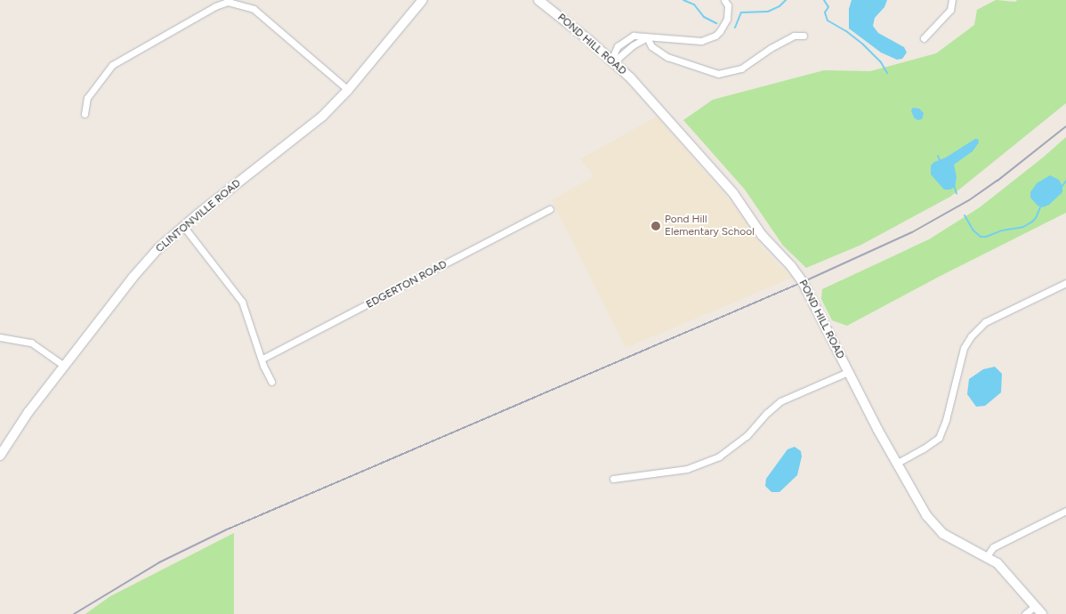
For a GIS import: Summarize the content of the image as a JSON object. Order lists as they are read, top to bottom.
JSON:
{
  "streets": {
    "street": ["POND HILL ROAD", "CLINTONVILLE ROAD", "EDGERTON ROAD"]
  },
  "places": ["Pond Hill Elementary School"]
}
